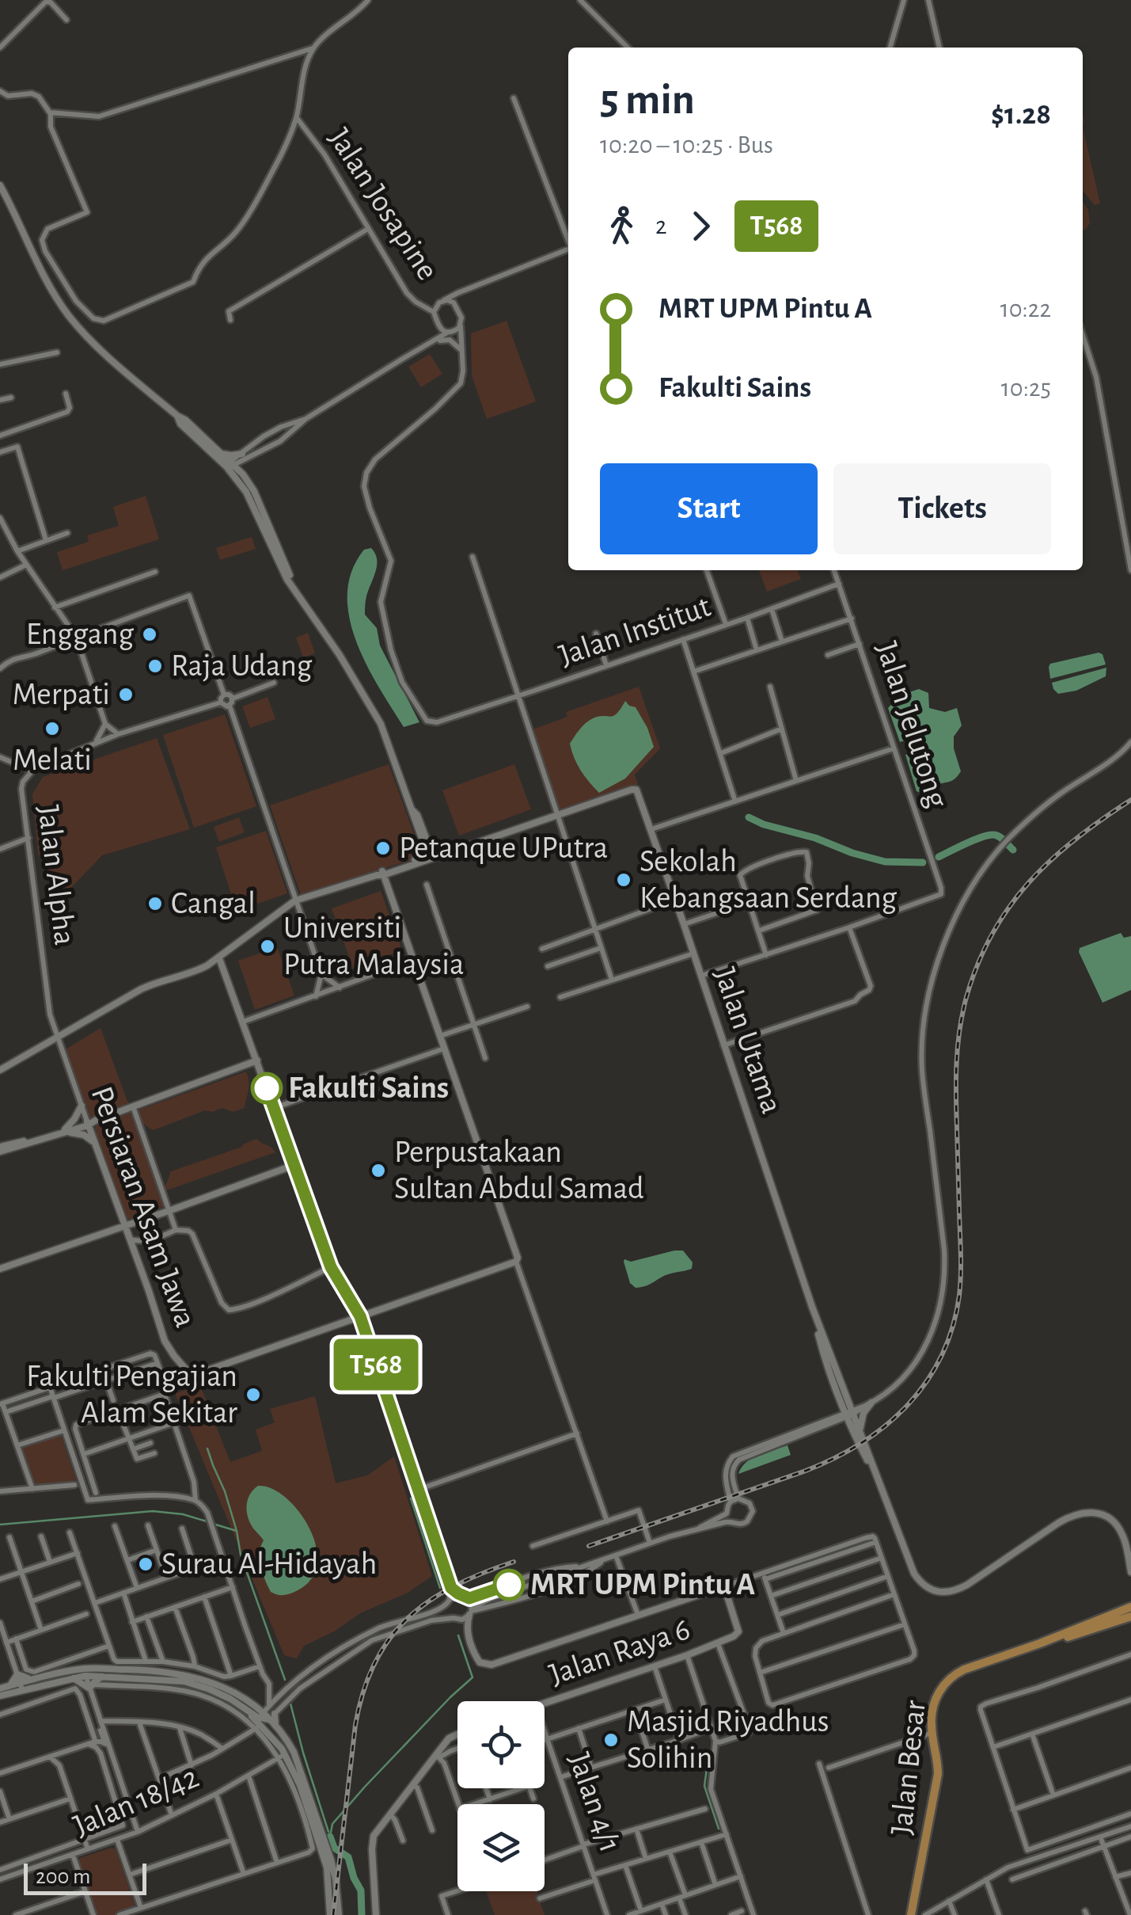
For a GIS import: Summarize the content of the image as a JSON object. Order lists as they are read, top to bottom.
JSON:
{
  "streets": {
    "main road": ["Jalan Besar"],
    "street": [
      "Jalan Josapine",
      "Jalan Institut",
      "Jalan Jelutong",
      "Jalan Alpha",
      "Jalan Utama",
      "Persiaran Asam Jawa",
      "Jalan Raya 6",
      "Jalan 18/42",
      "Jalan 4/1"
    ]
  },
  "crossings": [
    ["Jalan Institut", "Jalan Jelutong"],
    ["Jalan Alpha", "Persiaran Asam Jawa"]
  ],
  "places": [
    "Enggang",
    "Raja Udang",
    "Merpati",
    "Melati",
    "Petanque UPutra",
    "Sekolah Kebangsaan Serdang",
    "Cangal",
    "Universiti Putra Malaysia",
    "Fakulti Sains",
    "Perpustakaan Sultan Abdul Samad",
    "Fakulti Pengajian Alam Sekitar",
    "Surau Al-Hidayah",
    "MRT UPM Pintu A",
    "Masjid Riyadhus Solihin"
  ],
  "lines": ["bus line T568"],
  "scale_bar": "200 m",
  "page": {
    "on_map": "T568",
    "heading": ["5 min", "10:20 – 10:25 · Bus", "$1.28"],
    "legs": ["2", "T568"],
    "list": [
      {
        "name": "MRT UPM Pintu A",
        "value": "10:22"
      },
      {
        "name": "Fakulti Sains",
        "value": "10:25"
      }
    ],
    "buttons": ["Start", "Tickets"],
    "scale": "200 m"
  }
}
